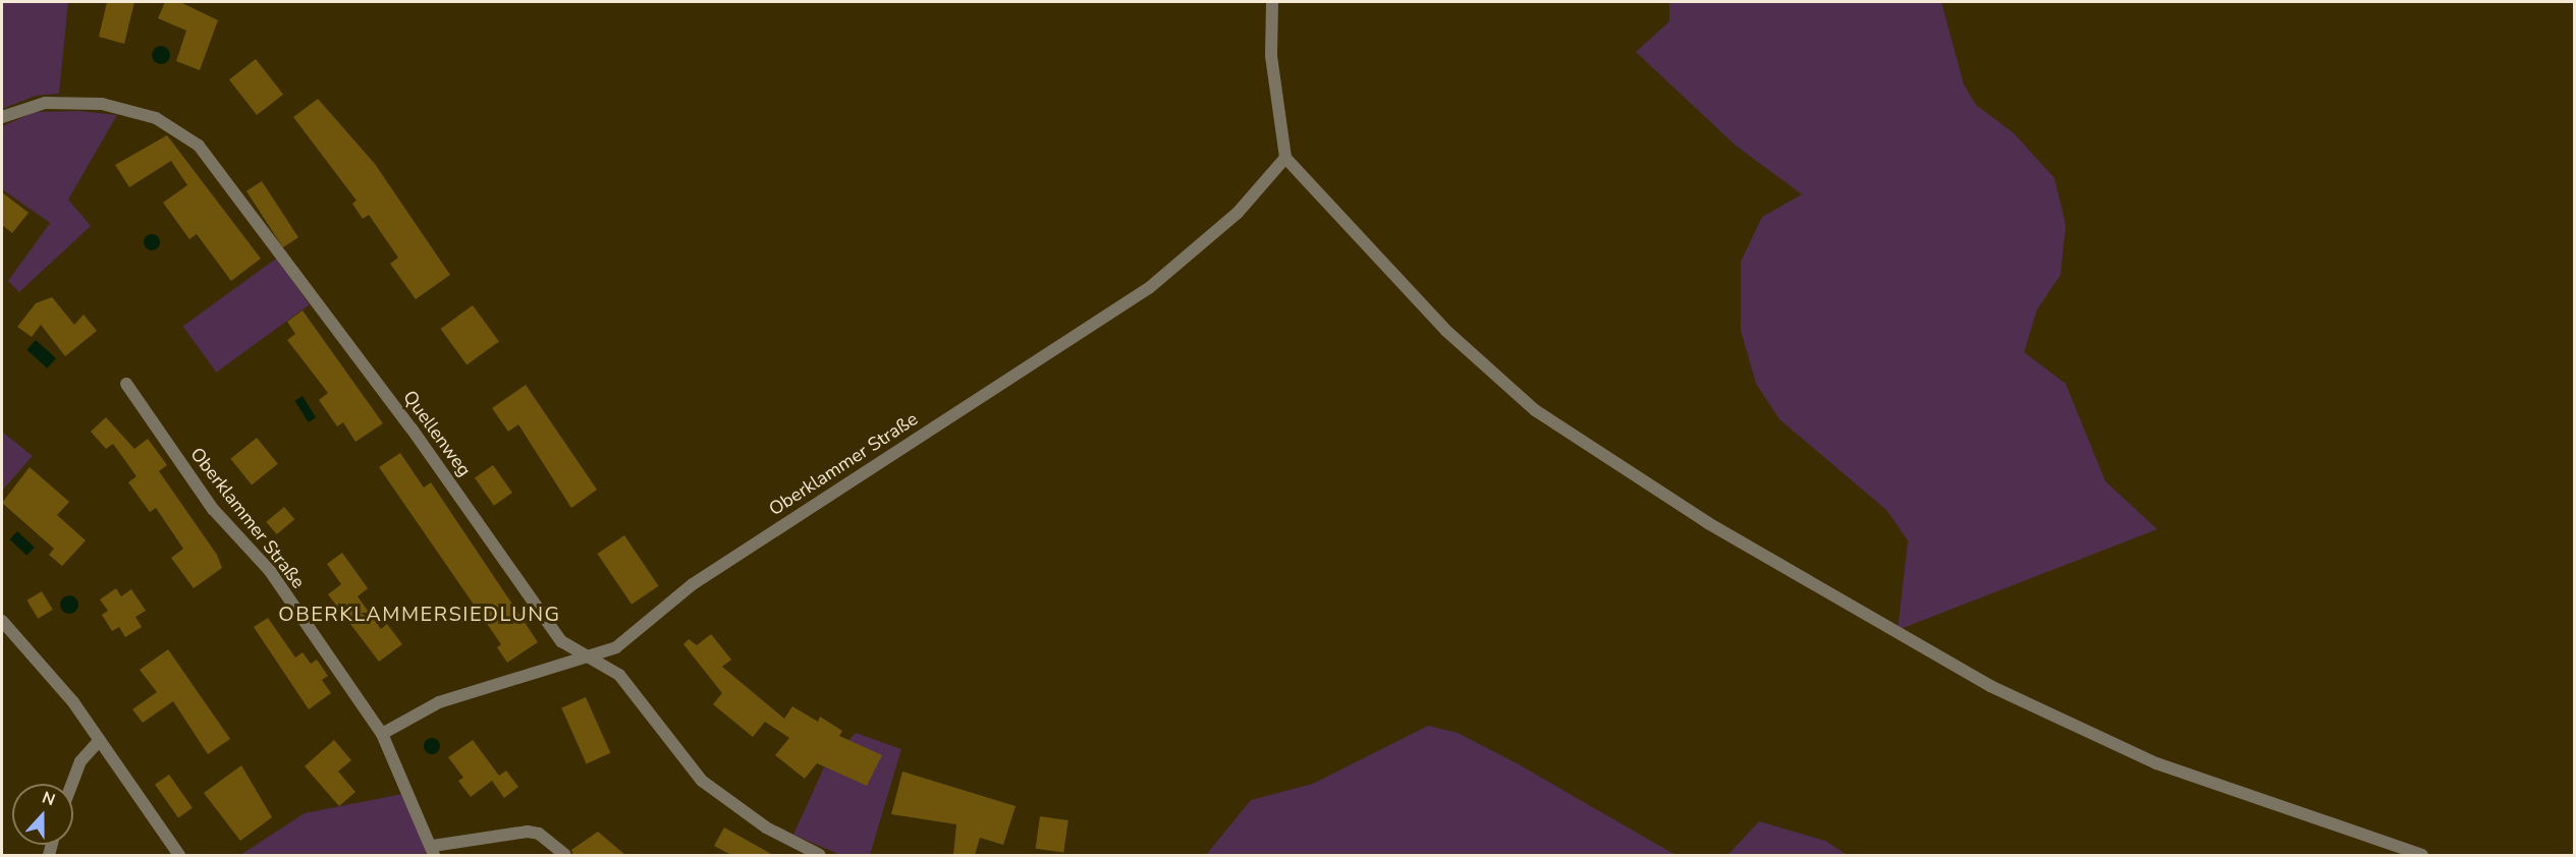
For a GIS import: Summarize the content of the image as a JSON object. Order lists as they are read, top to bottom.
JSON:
{
  "streets": {
    "street": ["Quellenweg", "Oberklammer Straße"]
  },
  "crossings": [
    ["Quellenweg", "Oberklammer Straße"]
  ],
  "districts": ["OBERKLAMMERSIEDLUNG"],
  "north": "top"
}
